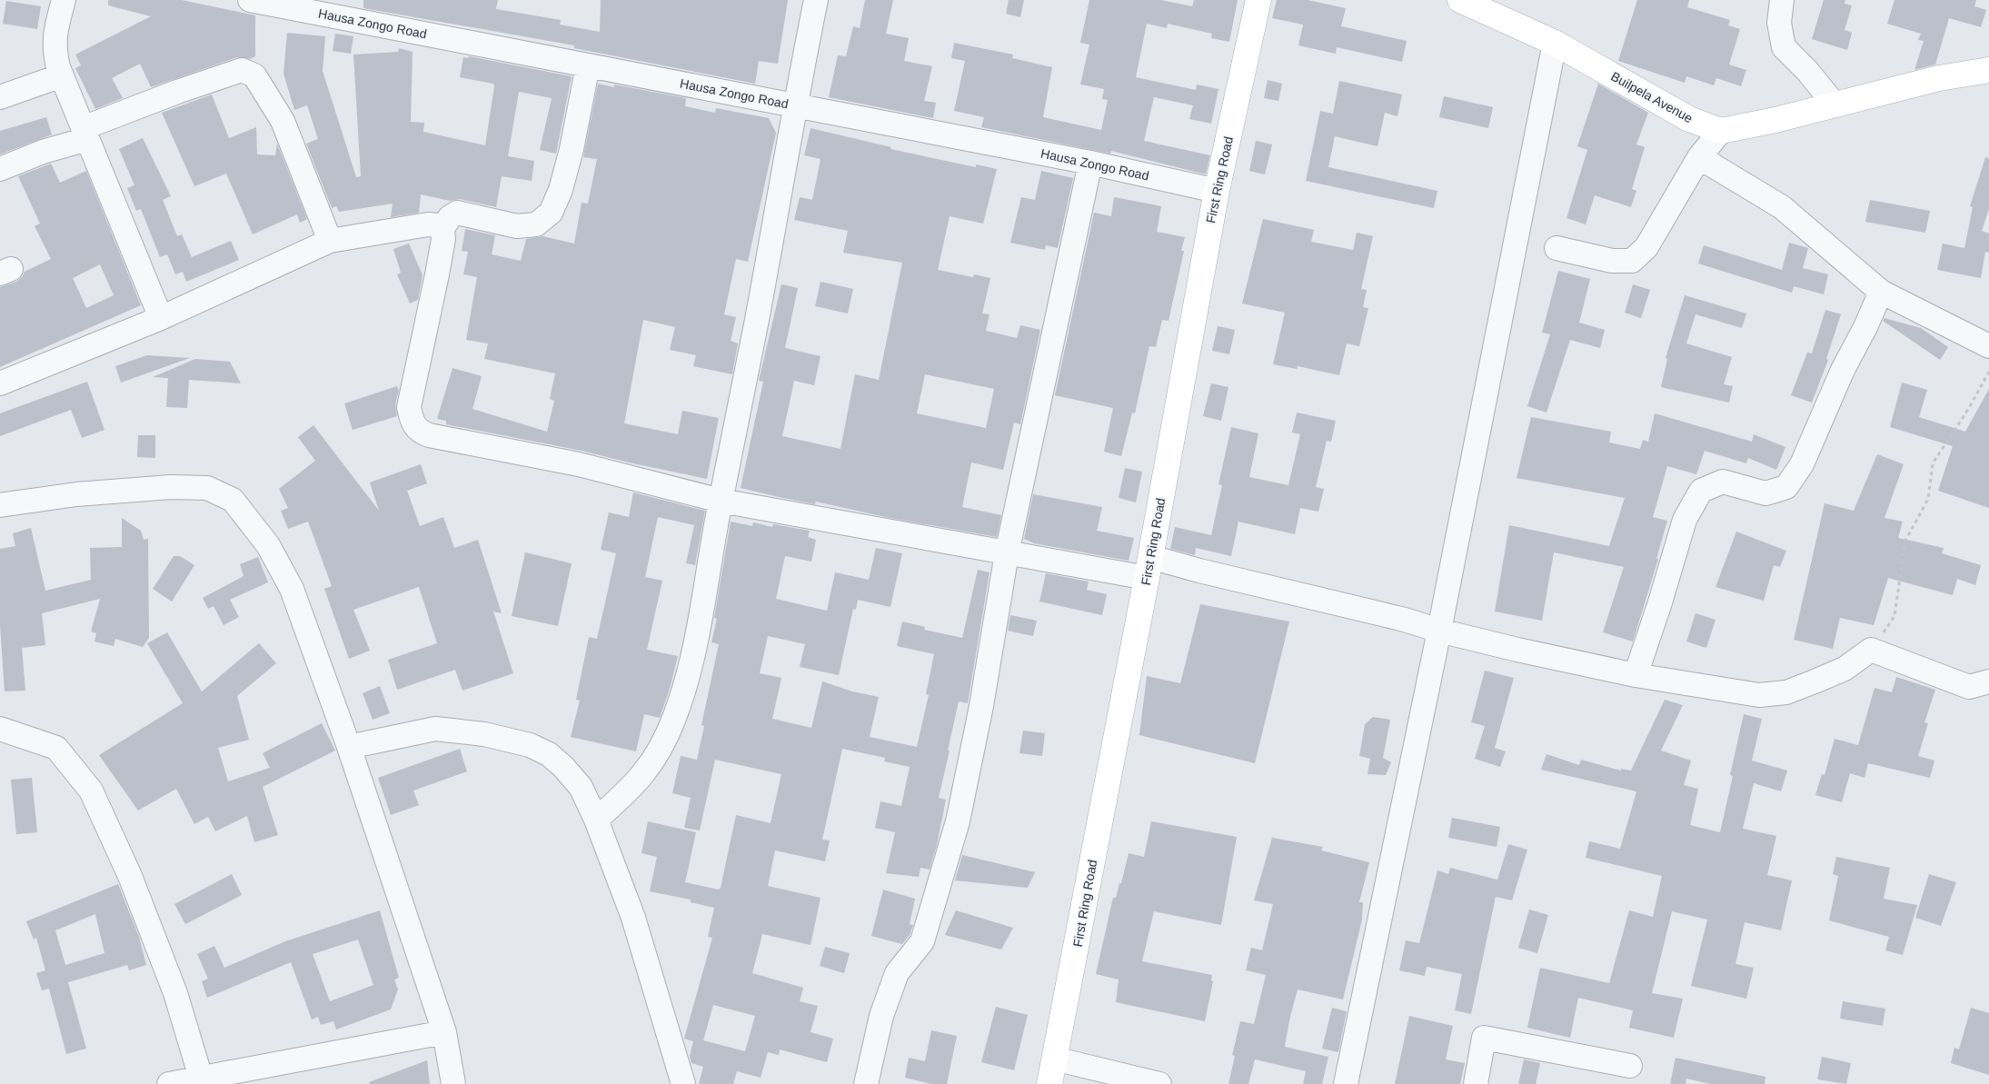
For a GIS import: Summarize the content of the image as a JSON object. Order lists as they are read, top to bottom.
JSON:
{
  "streets": {
    "street": ["Hausa Zongo Road", "Builpela Avenue", "First Ring Road"]
  },
  "crossings": [
    ["Hausa Zongo Road", "First Ring Road"]
  ]
}
